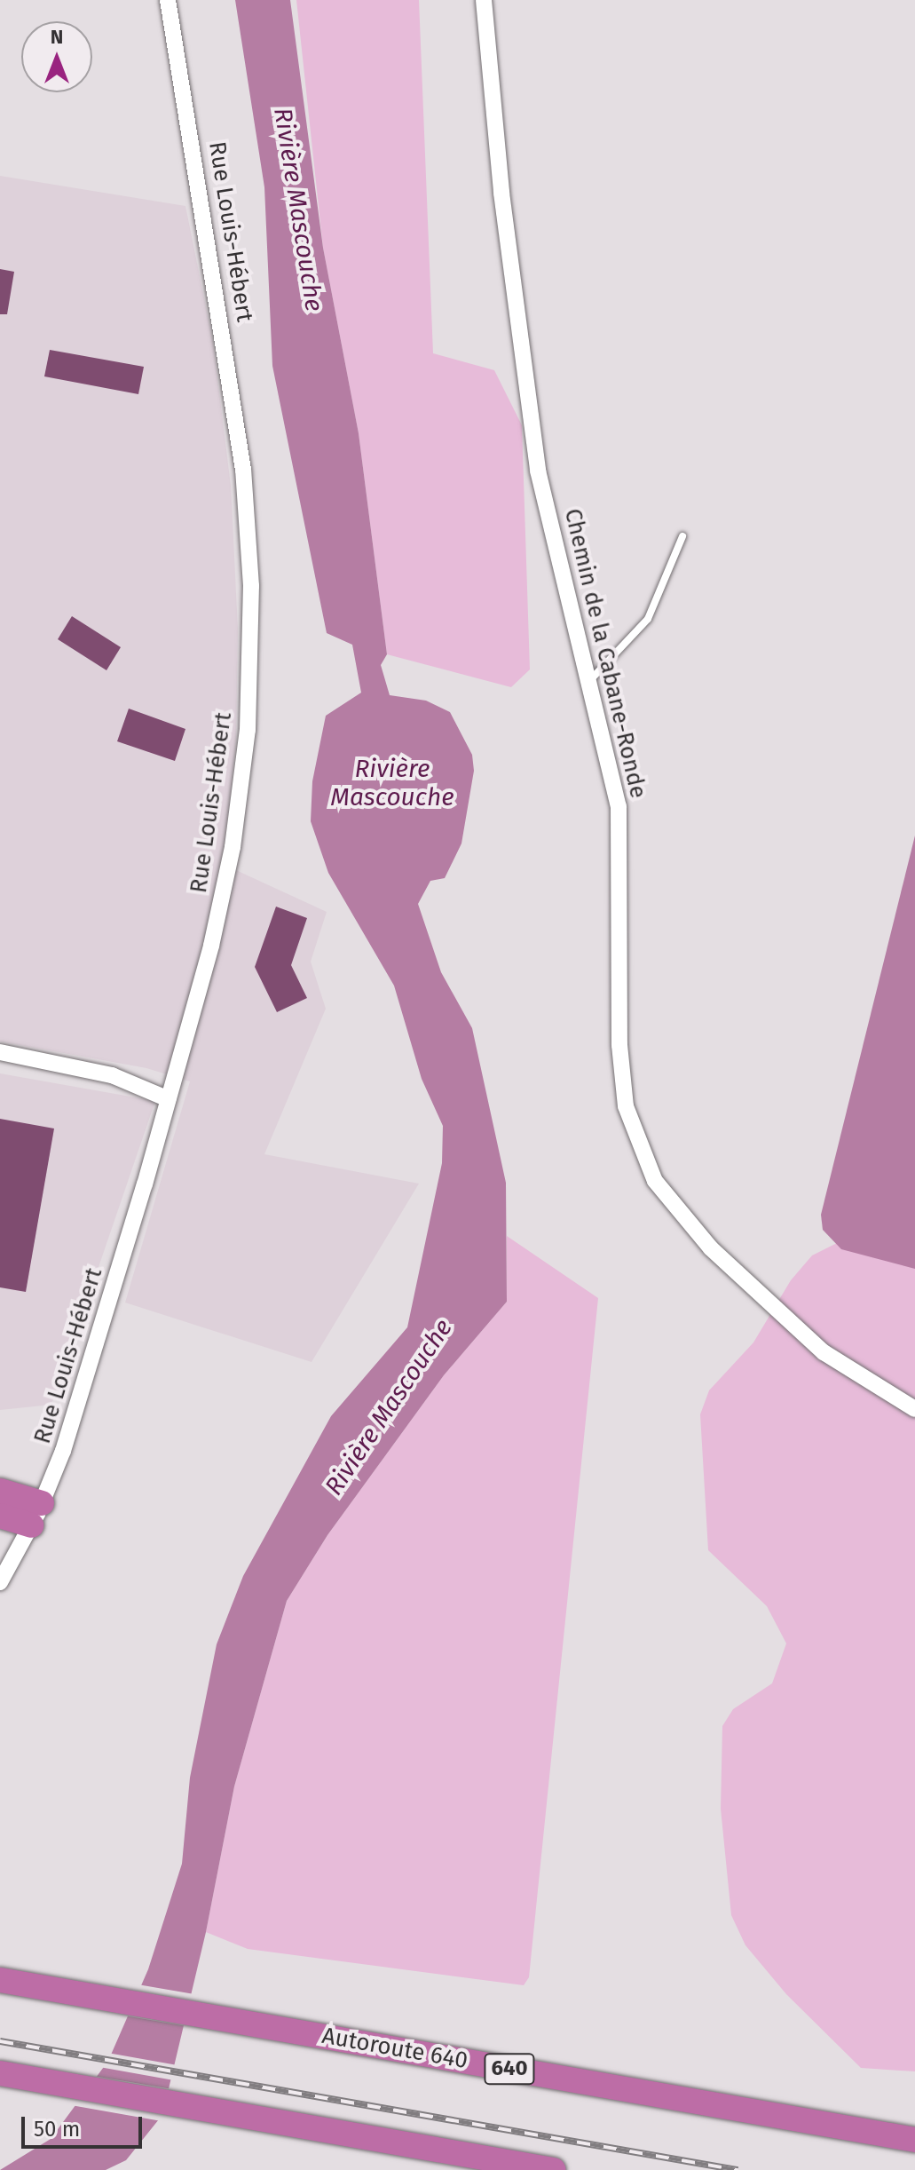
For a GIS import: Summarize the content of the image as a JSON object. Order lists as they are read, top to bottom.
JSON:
{
  "streets": {
    "highway": ["Autoroute 640", "640"],
    "street": ["Rue Louis-Hébert", "Chemin de la Cabane-Ronde"]
  },
  "water": ["Rivière Mascouche"],
  "scale_bar": "50 m",
  "north": "top"
}
